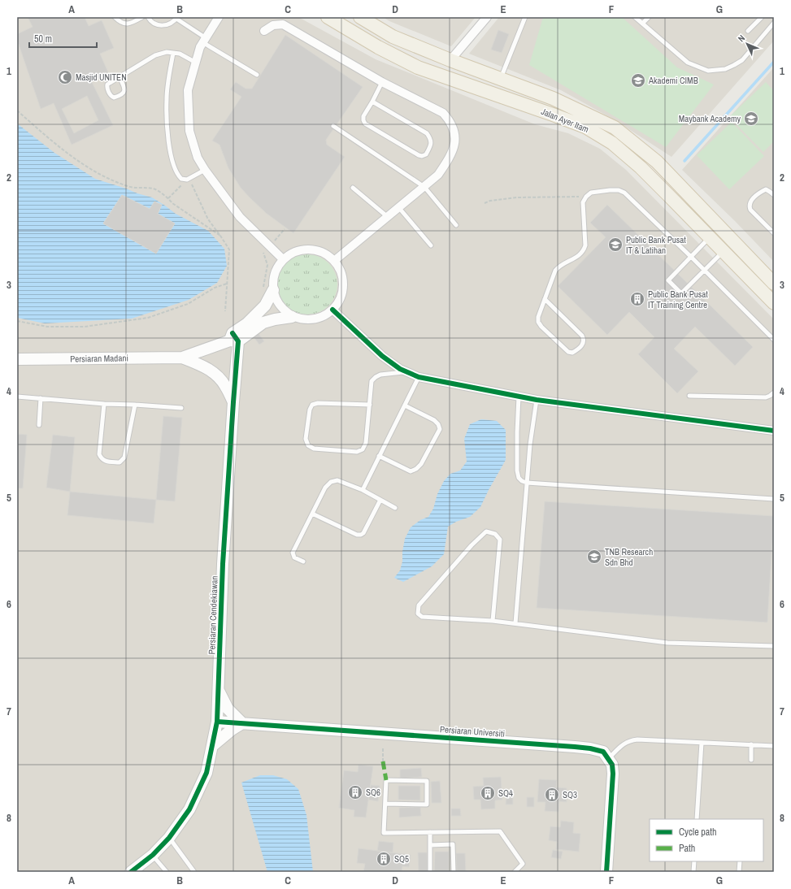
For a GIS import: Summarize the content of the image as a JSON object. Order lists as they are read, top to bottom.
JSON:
{
  "streets": {
    "main road": ["Jalan Ayer Itam"],
    "street": ["Persiaran Madani", "Persiaran Cendekiawan", "Persiaran Universiti"]
  },
  "crossings": [
    ["Persiaran Cendekiawan", "Persiaran Universiti"]
  ],
  "places": {
    "mosque": ["Masjid UNITEN"],
    "school or university": [
      "Akademi CIMB",
      "Maybank Academy",
      "Public Bank Pusat IT & Latihan",
      "TNB Research Sdn Bhd"
    ],
    "building": [
      "Public Bank Pusat IT Training Centre",
      "SQ6",
      "SQ4",
      "SQ3",
      "SQ5"
    ]
  },
  "legend": ["Cycle path", "Path"],
  "scale_bar": "50 m",
  "north": "top left",
  "grid": {
    "columns": [
      "A",
      "B",
      "C",
      "D",
      "E",
      "F",
      "G"
    ],
    "rows": [
      "1",
      "2",
      "3",
      "4",
      "5",
      "6",
      "7",
      "8"
    ]
  }
}
